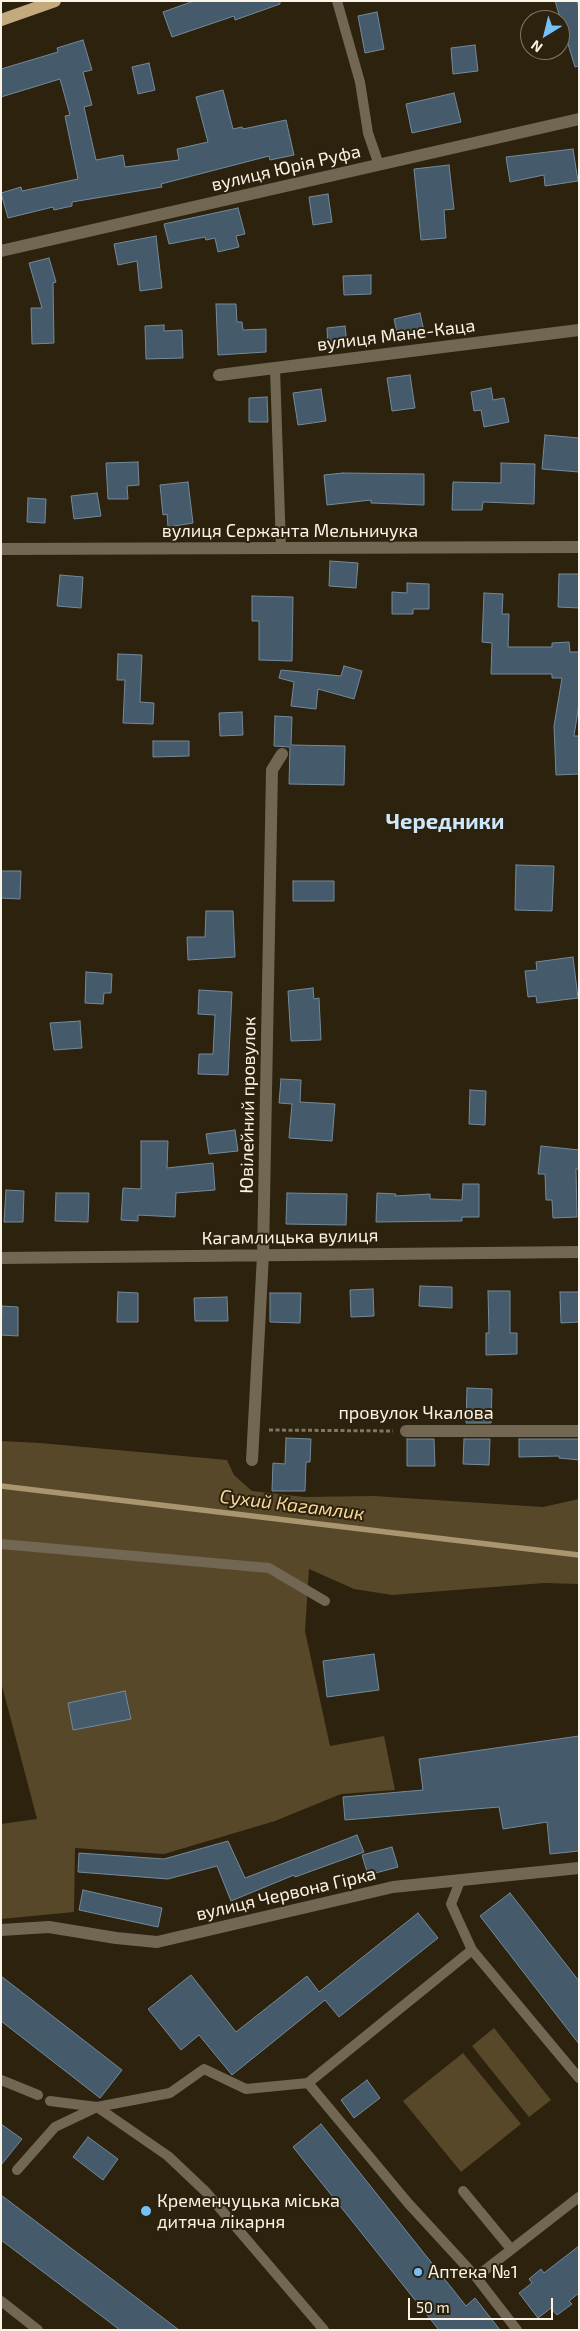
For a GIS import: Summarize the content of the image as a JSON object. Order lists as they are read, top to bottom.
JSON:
{
  "streets": {
    "street": [
      "вулиця Юрія Руфа",
      "вулиця Мане-Каца",
      "вулиця Сержанта Мельничука",
      "Ювілейний провулок",
      "Кагамлицька вулиця",
      "провулок Чкалова",
      "вулиця Червона Гірка"
    ]
  },
  "crossings": [
    ["Ювілейний провулок", "Кагамлицька вулиця"],
    ["Ювілейний провулок", "провулок Чкалова"]
  ],
  "districts": ["Чередники"],
  "water": ["Сухий Кагамлик"],
  "places": ["Кременчуцька міська дитяча лікарня", "Аптека №1"],
  "scale_bar": "50 m",
  "north": "bottom left"
}
